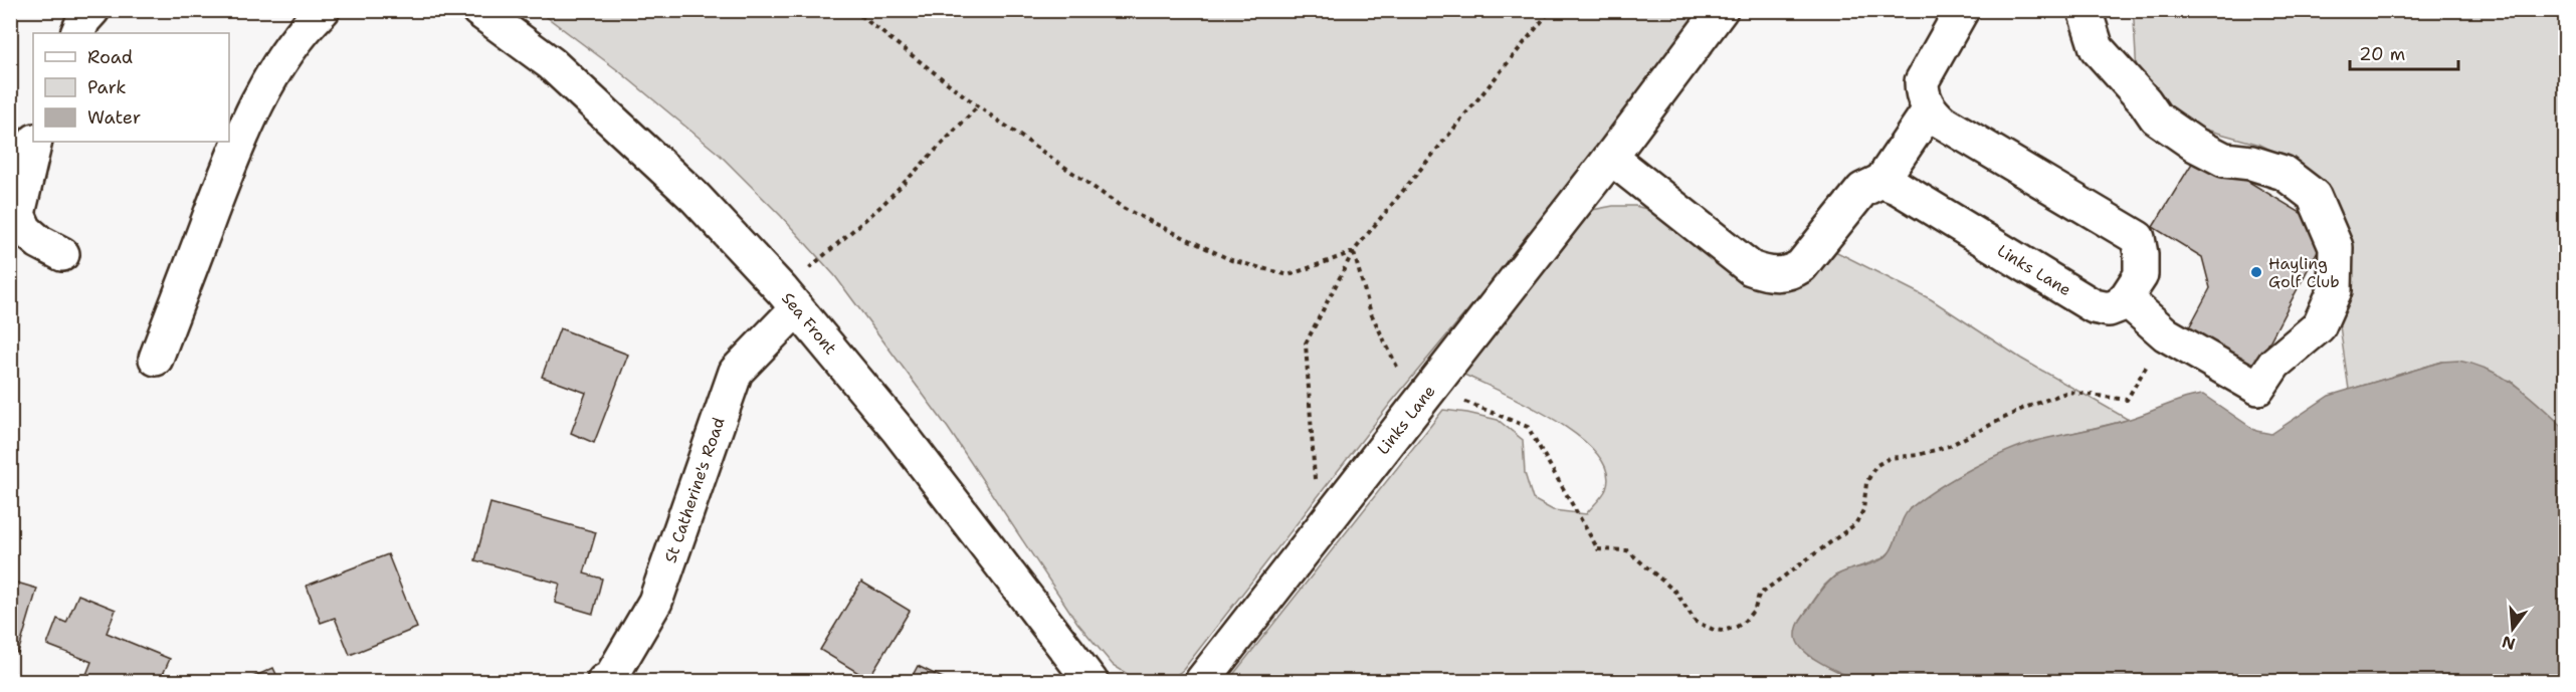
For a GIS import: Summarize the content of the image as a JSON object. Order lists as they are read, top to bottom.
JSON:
{
  "streets": {
    "street": ["Links Lane", "Sea Front", "St Catherine's Road"]
  },
  "crossings": [
    ["Sea Front", "St Catherine's Road"]
  ],
  "places": ["Hayling Golf Club"],
  "legend": ["Road", "Park", "Water"],
  "scale_bar": "20 m",
  "north": "bottom"
}
